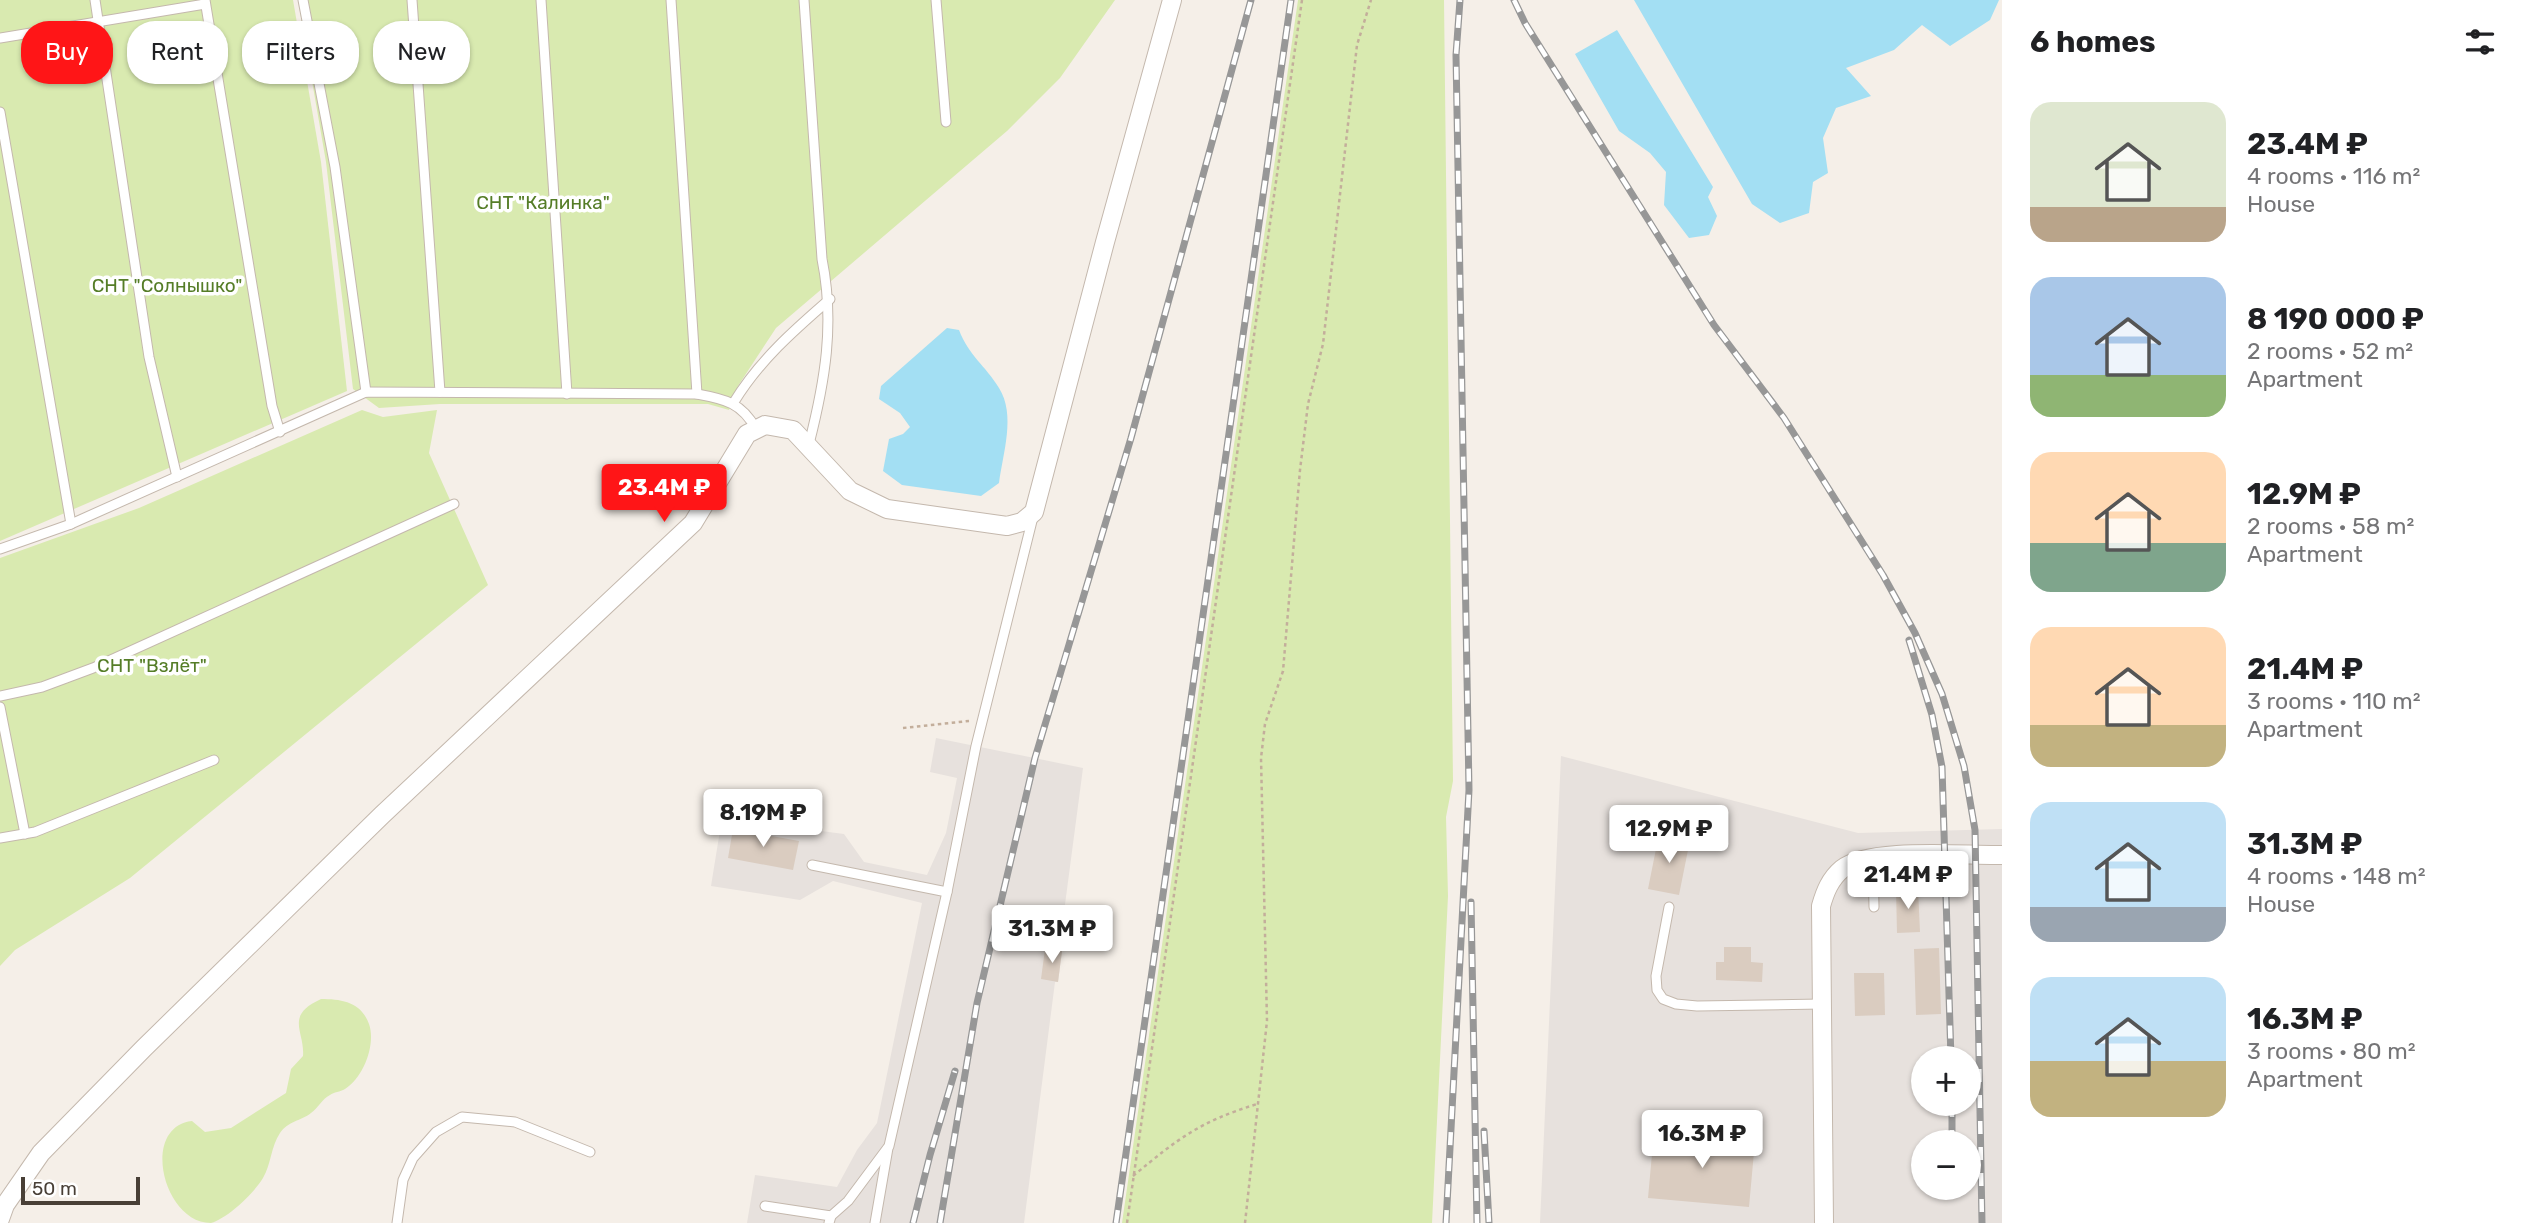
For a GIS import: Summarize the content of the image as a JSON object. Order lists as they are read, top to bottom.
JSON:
{
  "parks": ["СНТ \"Калинка\"", "СНТ \"Солнышко\"", "СНТ \"Взлёт\""],
  "scale_bar": "50 m",
  "page": {
    "heading": "6 homes",
    "chip": [
      "Buy",
      "Rent",
      "Filters",
      "New"
    ],
    "list": [
      {
        "name": "23.4M ₽",
        "note": "4 rooms · 116 m² · House"
      },
      {
        "name": "8 190 000 ₽",
        "note": "2 rooms · 52 m² · Apartment"
      },
      {
        "name": "12.9M ₽",
        "note": "2 rooms · 58 m² · Apartment"
      },
      {
        "name": "21.4M ₽",
        "note": "3 rooms · 110 m² · Apartment"
      },
      {
        "name": "31.3M ₽",
        "note": "4 rooms · 148 m² · House"
      },
      {
        "name": "16.3M ₽",
        "note": "3 rooms · 80 m² · Apartment"
      }
    ],
    "price": [
      "23.4M ₽",
      "8.19M ₽",
      "12.9M ₽",
      "21.4M ₽",
      "31.3M ₽",
      "16.3M ₽"
    ],
    "map_buttons": ["+", "−"],
    "scale": "50 m"
  }
}
